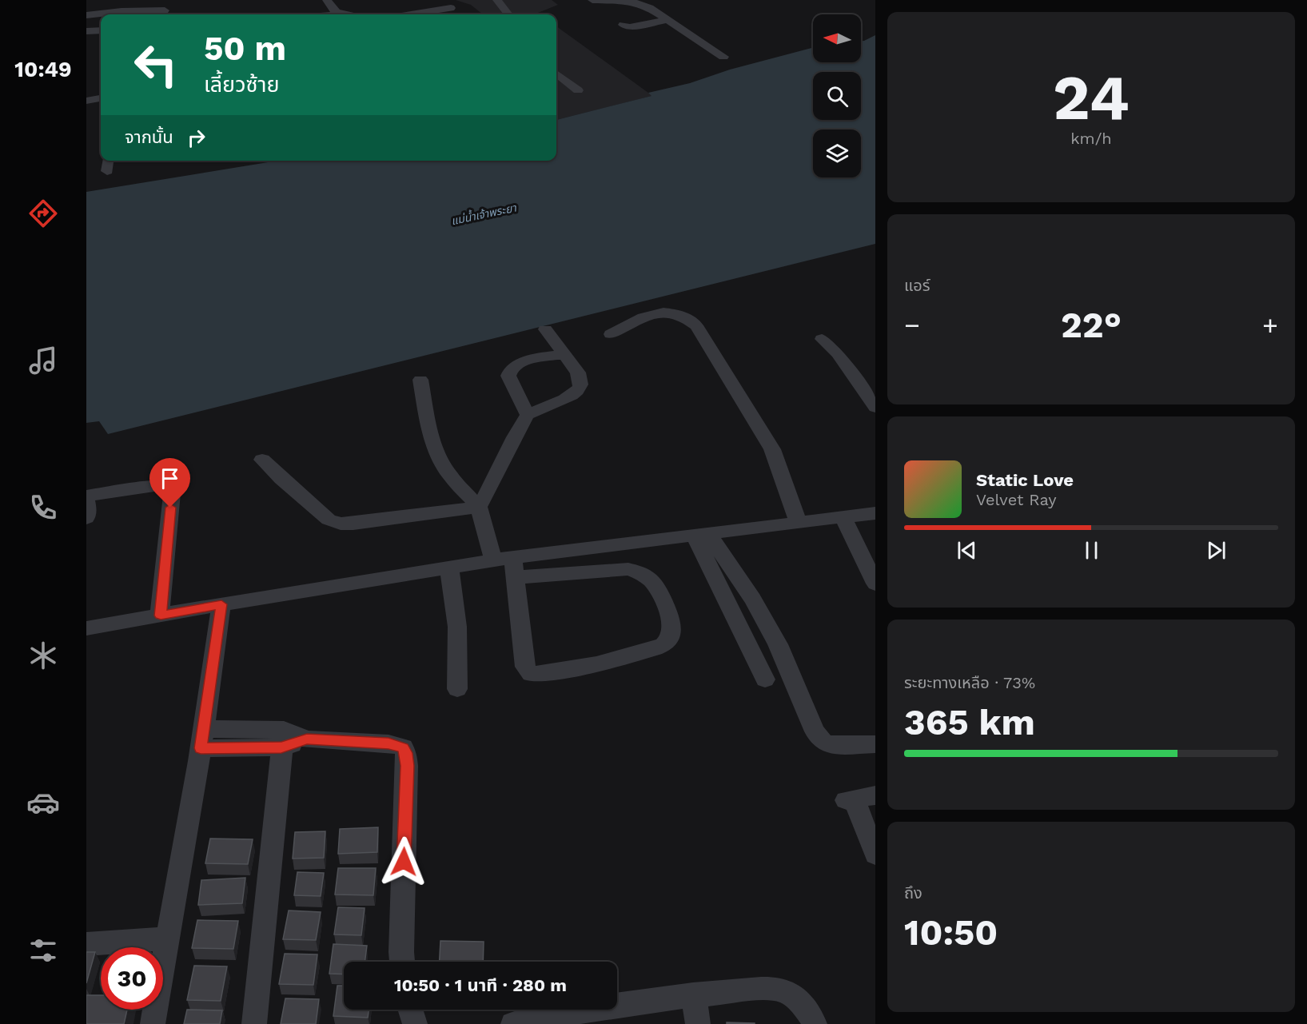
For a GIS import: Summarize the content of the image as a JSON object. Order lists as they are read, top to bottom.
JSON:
{
  "water": ["แม่น้ำเจ้าพระยา"],
  "north": "left",
  "page": {
    "tabs": "10:49",
    "tile": [
      ["24", "km/h"],
      "แอร์",
      ["ระยะทางเหลือ · 73%", "365 km"],
      ["ถึง", "10:50"]
    ],
    "turn": ["50 m", "เลี้ยวซ้าย"],
    "then": "จากนั้น",
    "heat": ["−", "22°", "+"],
    "song": ["Static Love", "Velvet Ray"],
    "limit": "30",
    "trip": "10:50 · 1 นาที · 280 m"
  }
}
